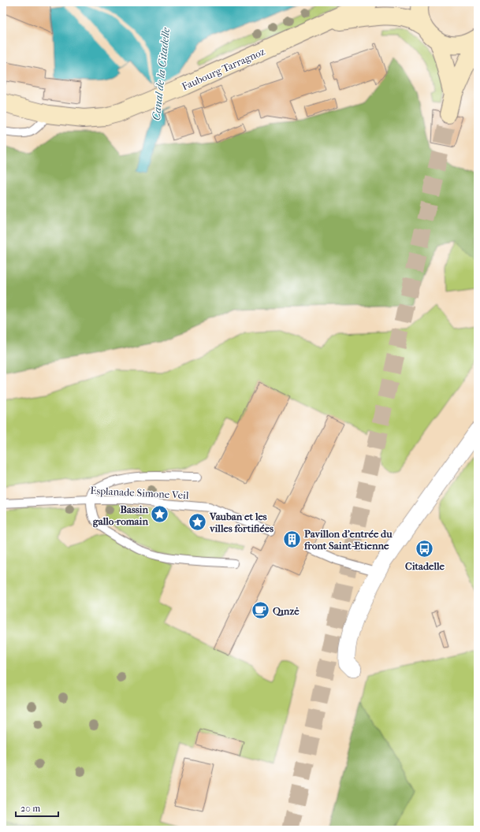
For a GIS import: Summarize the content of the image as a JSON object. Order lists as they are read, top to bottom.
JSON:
{
  "streets": {
    "main road": ["Faubourg Tarragnoz"],
    "lane": ["Esplanade Simone Veil"]
  },
  "water": ["Canal de la Citadelle"],
  "places": {
    "place": ["Bassin gallo-romain", "Vauban et les villes fortifiées"],
    "building": ["Pavillon d’entrée du front Saint-Etienne"],
    "bus stop": ["Citadelle"],
    "cafe": ["Qınzė"]
  },
  "scale_bar": "20 m"
}
